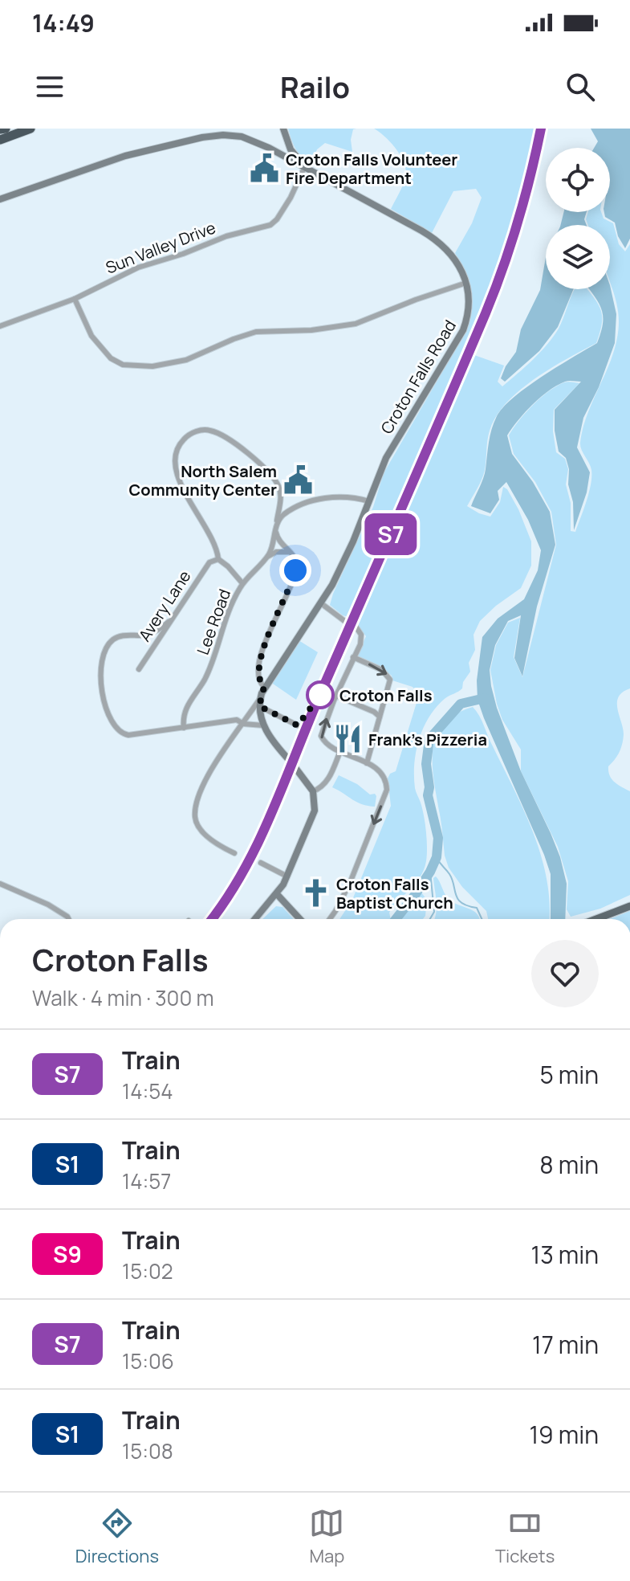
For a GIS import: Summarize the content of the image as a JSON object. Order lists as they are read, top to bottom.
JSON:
{
  "streets": {
    "main road": ["Croton Falls Road"],
    "street": ["Sun Valley Drive", "Avery Lane", "Lee Road"]
  },
  "crossings": [
    ["Sun Valley Drive", "Croton Falls Road"],
    ["Avery Lane", "Lee Road"]
  ],
  "places": {
    "public building": ["Croton Falls Volunteer Fire Department", "North Salem Community Center"],
    "other": ["Croton Falls"],
    "restaurant": ["Frank's Pizzeria"],
    "church": ["Croton Falls Baptist Church"]
  },
  "page": {
    "status": "14:49",
    "header": "Railo",
    "on_map": "S7",
    "heading": ["Croton Falls", "Walk · 4 min · 300 m"],
    "list": [
      {
        "mark": "S7",
        "name": "Train",
        "note": "14:54",
        "value": "5 min"
      },
      {
        "mark": "S1",
        "name": "Train",
        "note": "14:57",
        "value": "8 min"
      },
      {
        "mark": "S9",
        "name": "Train",
        "note": "15:02",
        "value": "13 min"
      },
      {
        "mark": "S7",
        "name": "Train",
        "note": "15:06",
        "value": "17 min"
      },
      {
        "mark": "S1",
        "name": "Train",
        "note": "15:08",
        "value": "19 min"
      }
    ],
    "tabs": ["Directions", "Map", "Tickets"]
  }
}
